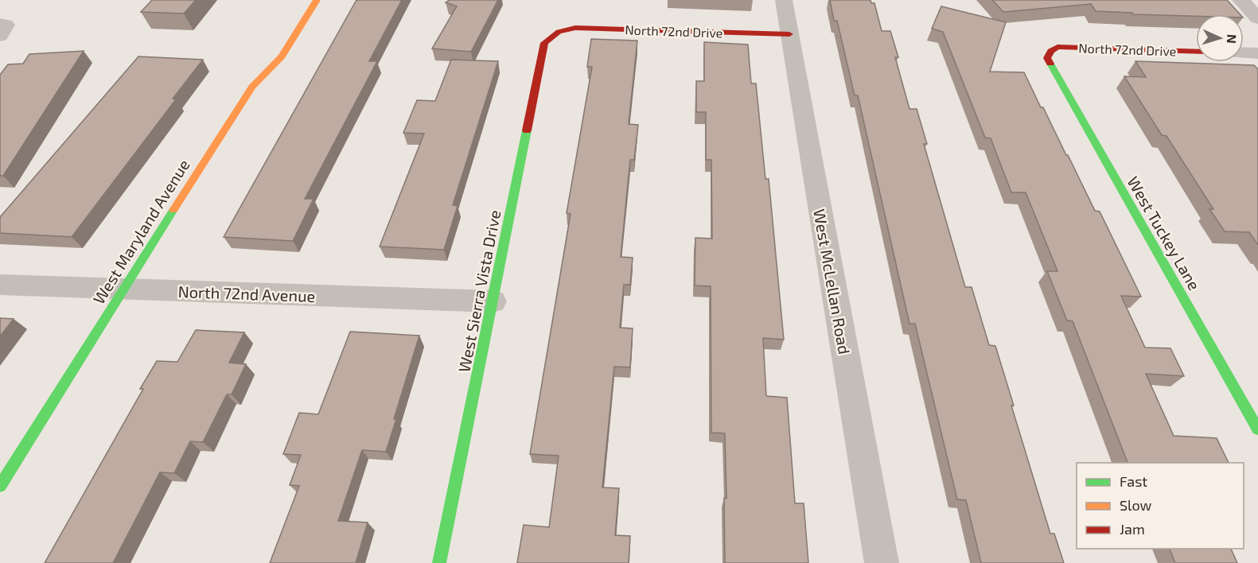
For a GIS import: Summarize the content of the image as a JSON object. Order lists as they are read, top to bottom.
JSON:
{
  "streets": {
    "street": [
      "North 72nd Drive",
      "West Maryland Avenue",
      "West Tuckey Lane",
      "West McLellan Road",
      "West Sierra Vista Drive",
      "North 72nd Avenue"
    ]
  },
  "crossings": [
    ["North 72nd Drive", "West Tuckey Lane"],
    ["North 72nd Drive", "West McLellan Road"],
    ["North 72nd Drive", "West Sierra Vista Drive"],
    ["West Maryland Avenue", "North 72nd Avenue"],
    ["West Sierra Vista Drive", "North 72nd Avenue"]
  ],
  "legend": ["Fast", "Slow", "Jam"],
  "north": "right"
}
